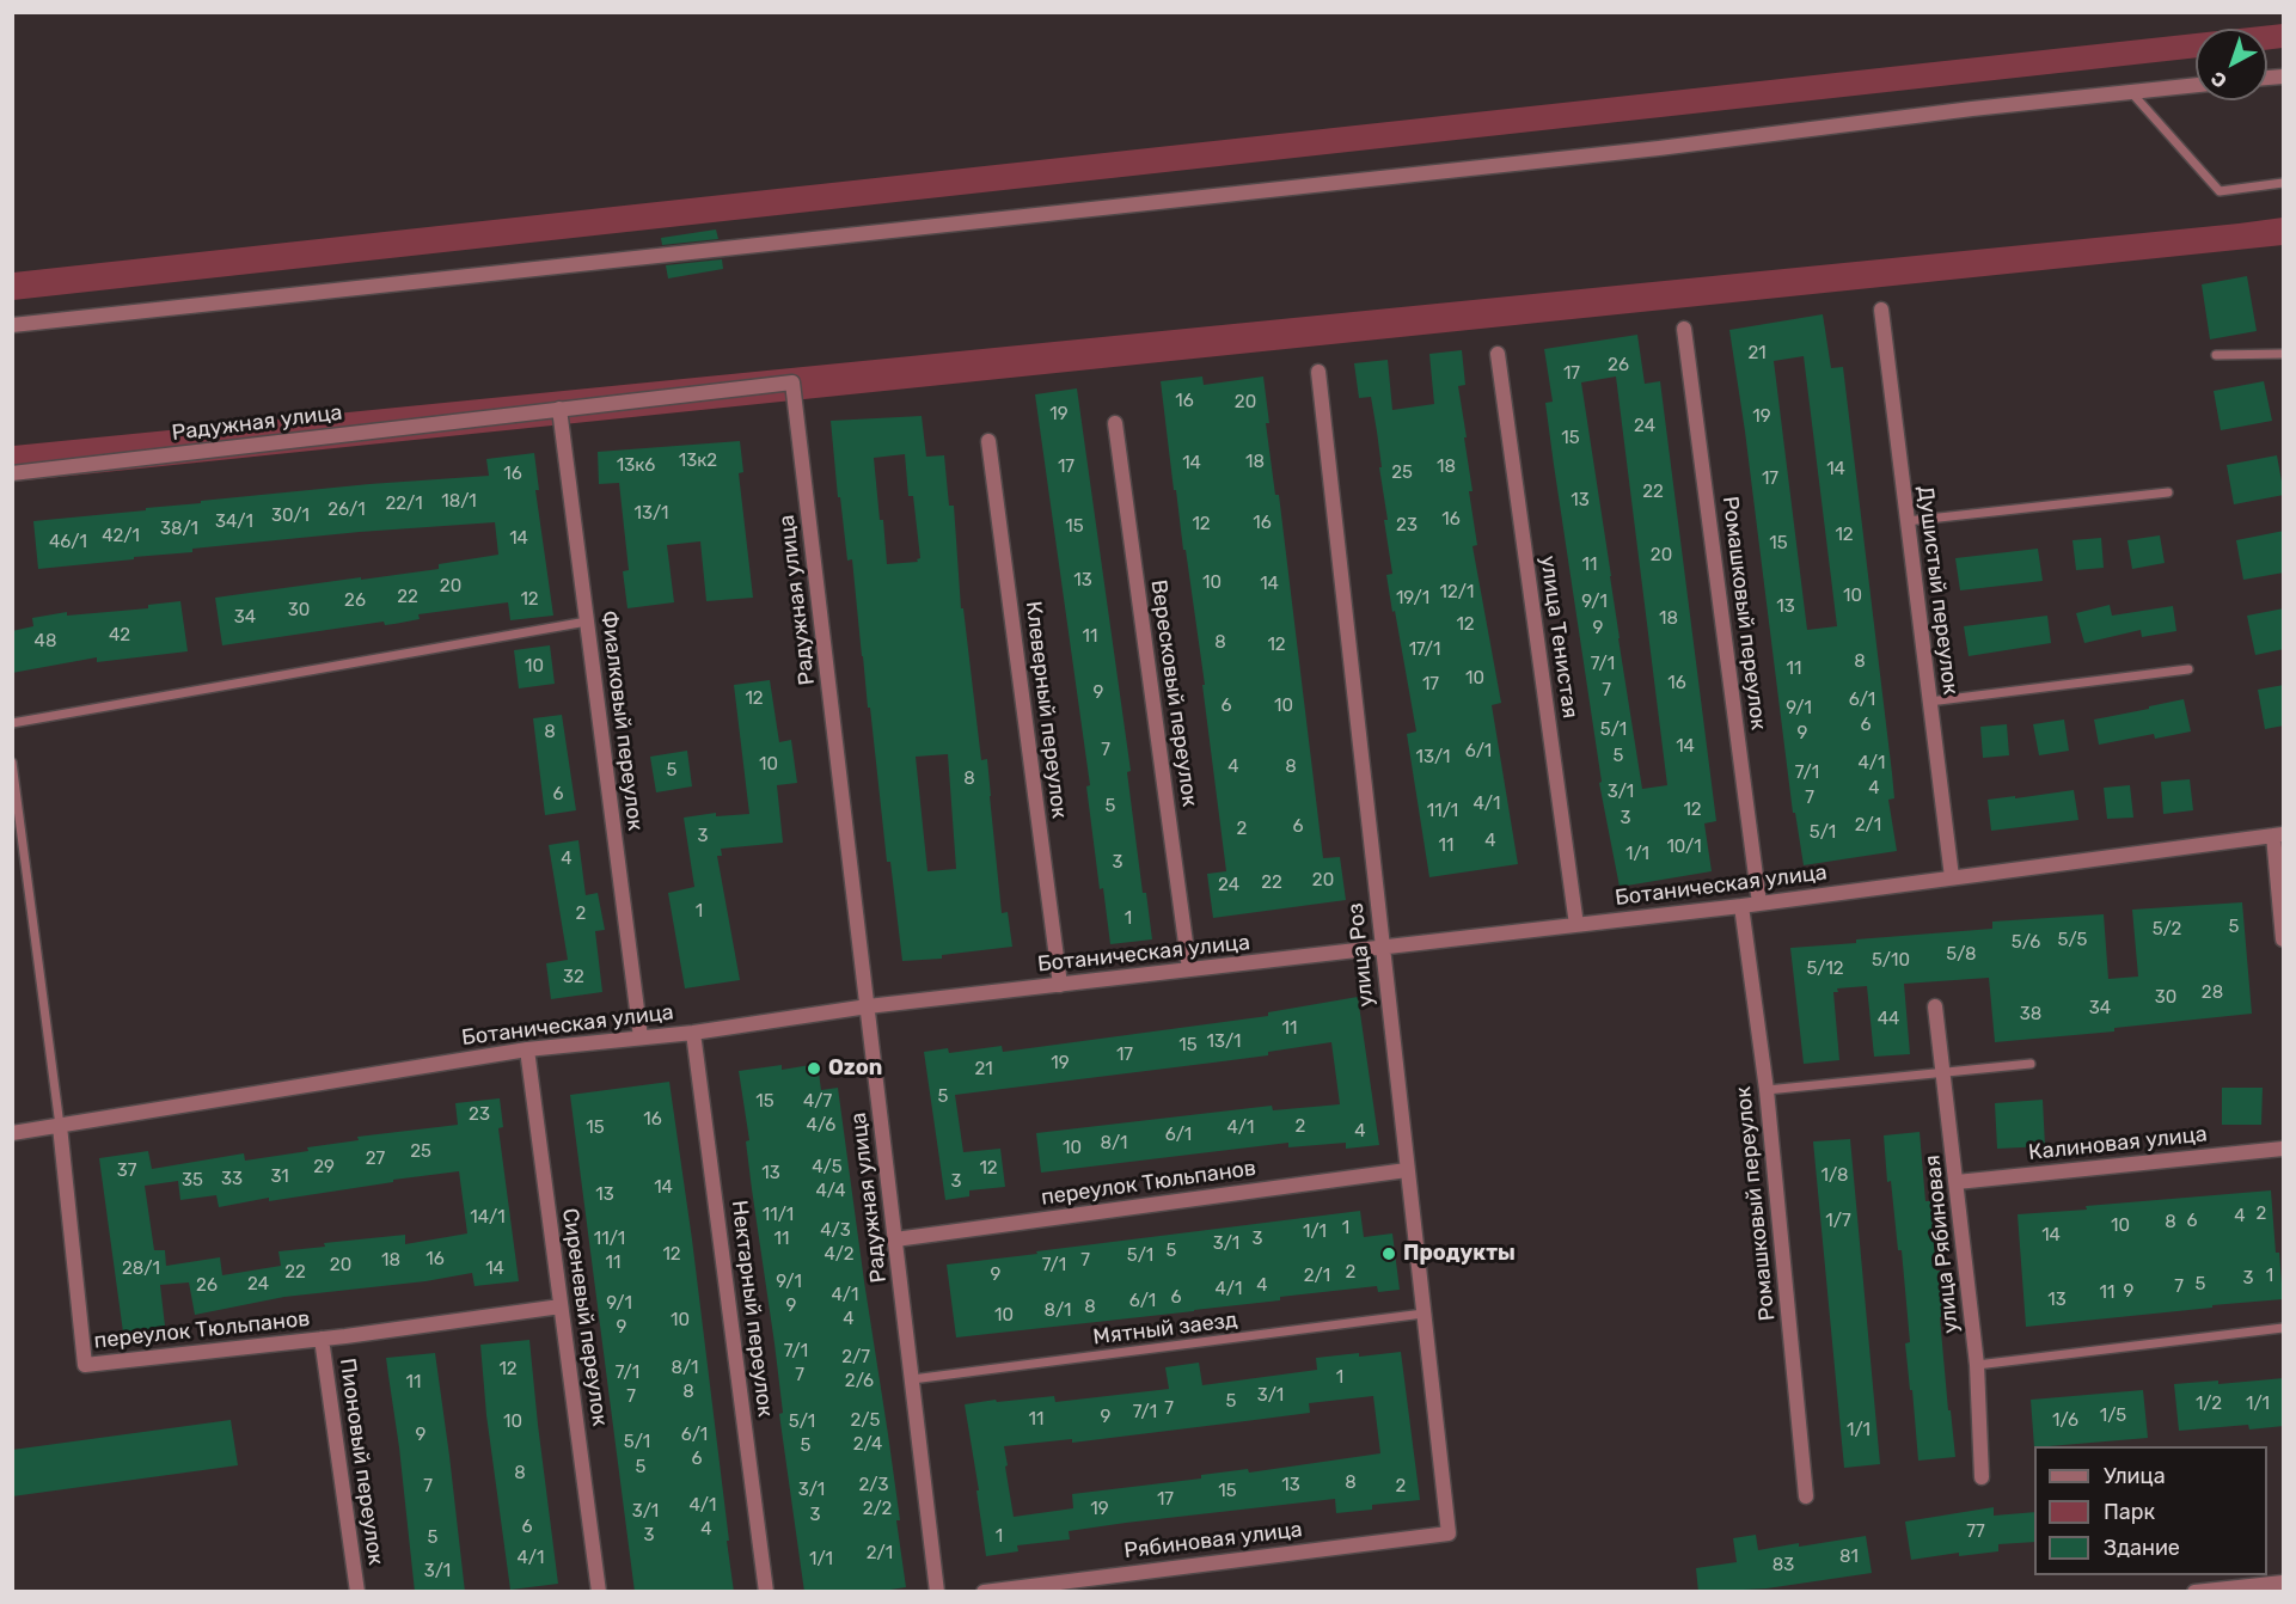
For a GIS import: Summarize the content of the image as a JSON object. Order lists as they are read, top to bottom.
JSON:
{
  "streets": {
    "street": [
      "Радужная улица",
      "Душистый переулок",
      "Ромашковый переулок",
      "улица Тенистая",
      "Вересковый переулок",
      "Клеверный переулок",
      "Фиалковый переулок",
      "Ботаническая улица",
      "улица Роз",
      "Калиновая улица",
      "переулок Тюльпанов",
      "улица Рябиновая",
      "Нектарный переулок",
      "Сиреневый переулок",
      "Пионовый переулок",
      "Рябиновая улица"
    ],
    "lane": ["Мятный заезд"]
  },
  "crossings": [
    ["Радужная улица", "Фиалковый переулок"],
    ["Радужная улица", "Ботаническая улица"],
    ["Радужная улица", "переулок Тюльпанов"],
    ["Радужная улица", "Мятный заезд"],
    ["Душистый переулок", "Ботаническая улица"],
    ["Ромашковый переулок", "Ботаническая улица"],
    ["улица Тенистая", "Ботаническая улица"],
    ["Вересковый переулок", "Ботаническая улица"],
    ["Клеверный переулок", "Ботаническая улица"],
    ["Фиалковый переулок", "Ботаническая улица"],
    ["Ботаническая улица", "улица Роз"],
    ["Ботаническая улица", "переулок Тюльпанов"],
    ["Ботаническая улица", "Нектарный переулок"],
    ["Ботаническая улица", "Сиреневый переулок"],
    ["улица Роз", "переулок Тюльпанов"],
    ["улица Роз", "Мятный заезд"],
    ["улица Роз", "Рябиновая улица"],
    ["Калиновая улица", "улица Рябиновая"],
    ["переулок Тюльпанов", "Сиреневый переулок"],
    ["переулок Тюльпанов", "Пионовый переулок"]
  ],
  "places": ["Ozon", "Продукты"],
  "house_numbers": [
    "21",
    "26",
    "17",
    "16",
    "20",
    "19",
    "19",
    "24",
    "15",
    "13к2",
    "18",
    "14",
    "13к6",
    "17",
    "18",
    "14",
    "25",
    "16",
    "17",
    "22",
    "13",
    "18/1",
    "22/1",
    "26/1",
    "13/1",
    "30/1",
    "16",
    "34/1",
    "16",
    "12",
    "23",
    "15",
    "38/1",
    "12",
    "42/1",
    "14",
    "46/1",
    "15",
    "20",
    "11",
    "13",
    "10",
    "14",
    "20",
    "12/1",
    "10",
    "22",
    "19/1",
    "12",
    "26",
    "9/1",
    "13",
    "30",
    "34",
    "18",
    "12",
    "9",
    "42",
    "11",
    "48",
    "8",
    "12",
    "17/1",
    "8",
    "7/1",
    "10",
    "11",
    "10",
    "16",
    "17",
    "7",
    "9",
    "12",
    "6/1",
    "6",
    "10",
    "9/1",
    "6",
    "5/1",
    "8",
    "9",
    "14",
    "7",
    "6/1",
    "5",
    "13/1",
    "4/1",
    "10",
    "4",
    "8",
    "5",
    "7/1",
    "8",
    "4",
    "3/1",
    "6",
    "7",
    "4/1",
    "5",
    "12",
    "11/1",
    "3",
    "2/1",
    "6",
    "2",
    "5/1",
    "3",
    "4",
    "11",
    "10/1",
    "1/1",
    "4",
    "3",
    "20",
    "22",
    "24",
    "1",
    "2",
    "1",
    "5",
    "5/2",
    "5/5",
    "5/6",
    "5/8",
    "5/10",
    "5/12",
    "32",
    "28",
    "30",
    "34",
    "38",
    "44",
    "11",
    "13/1",
    "15",
    "17",
    "19",
    "21",
    "5",
    "15",
    "4/7",
    "23",
    "16",
    "4/6",
    "2",
    "15",
    "4/1",
    "4",
    "6/1",
    "8/1",
    "10",
    "25",
    "27",
    "29",
    "4/5",
    "12",
    "37",
    "13",
    "1/8",
    "31",
    "33",
    "35",
    "3",
    "14",
    "4/4",
    "13",
    "2",
    "11/1",
    "4",
    "14/1",
    "1/7",
    "6",
    "8",
    "10",
    "1",
    "4/3",
    "1/1",
    "14",
    "11/1",
    "11",
    "3",
    "3/1",
    "5",
    "12",
    "4/2",
    "5/1",
    "16",
    "18",
    "7",
    "11",
    "20",
    "7/1",
    "28/1",
    "14",
    "22",
    "2",
    "9",
    "2/1",
    "1",
    "3",
    "9/1",
    "24",
    "5",
    "26",
    "4",
    "7",
    "4/1",
    "9",
    "11",
    "4/1",
    "6",
    "13",
    "6/1",
    "9/1",
    "9",
    "8",
    "8/1",
    "10",
    "4",
    "10",
    "9",
    "7/1",
    "2/7",
    "8/1",
    "12",
    "7/1",
    "7",
    "1",
    "2/6",
    "11",
    "8",
    "3/1",
    "7",
    "5",
    "1/2",
    "1/1",
    "7",
    "7/1",
    "1/5",
    "9",
    "11",
    "2/5",
    "1/6",
    "10",
    "5/1",
    "1/1",
    "9",
    "6/1",
    "5/1",
    "2/4",
    "5",
    "6",
    "5",
    "8",
    "8",
    "2/3",
    "13",
    "7",
    "2",
    "3/1",
    "15",
    "17",
    "4/1",
    "2/2",
    "19",
    "3/1",
    "3",
    "6",
    "4",
    "77",
    "3",
    "1",
    "5",
    "2/1",
    "81",
    "4/1",
    "1/1",
    "83",
    "3/1"
  ],
  "legend": ["Улица", "Парк", "Здание"],
  "north": "bottom left"
}
